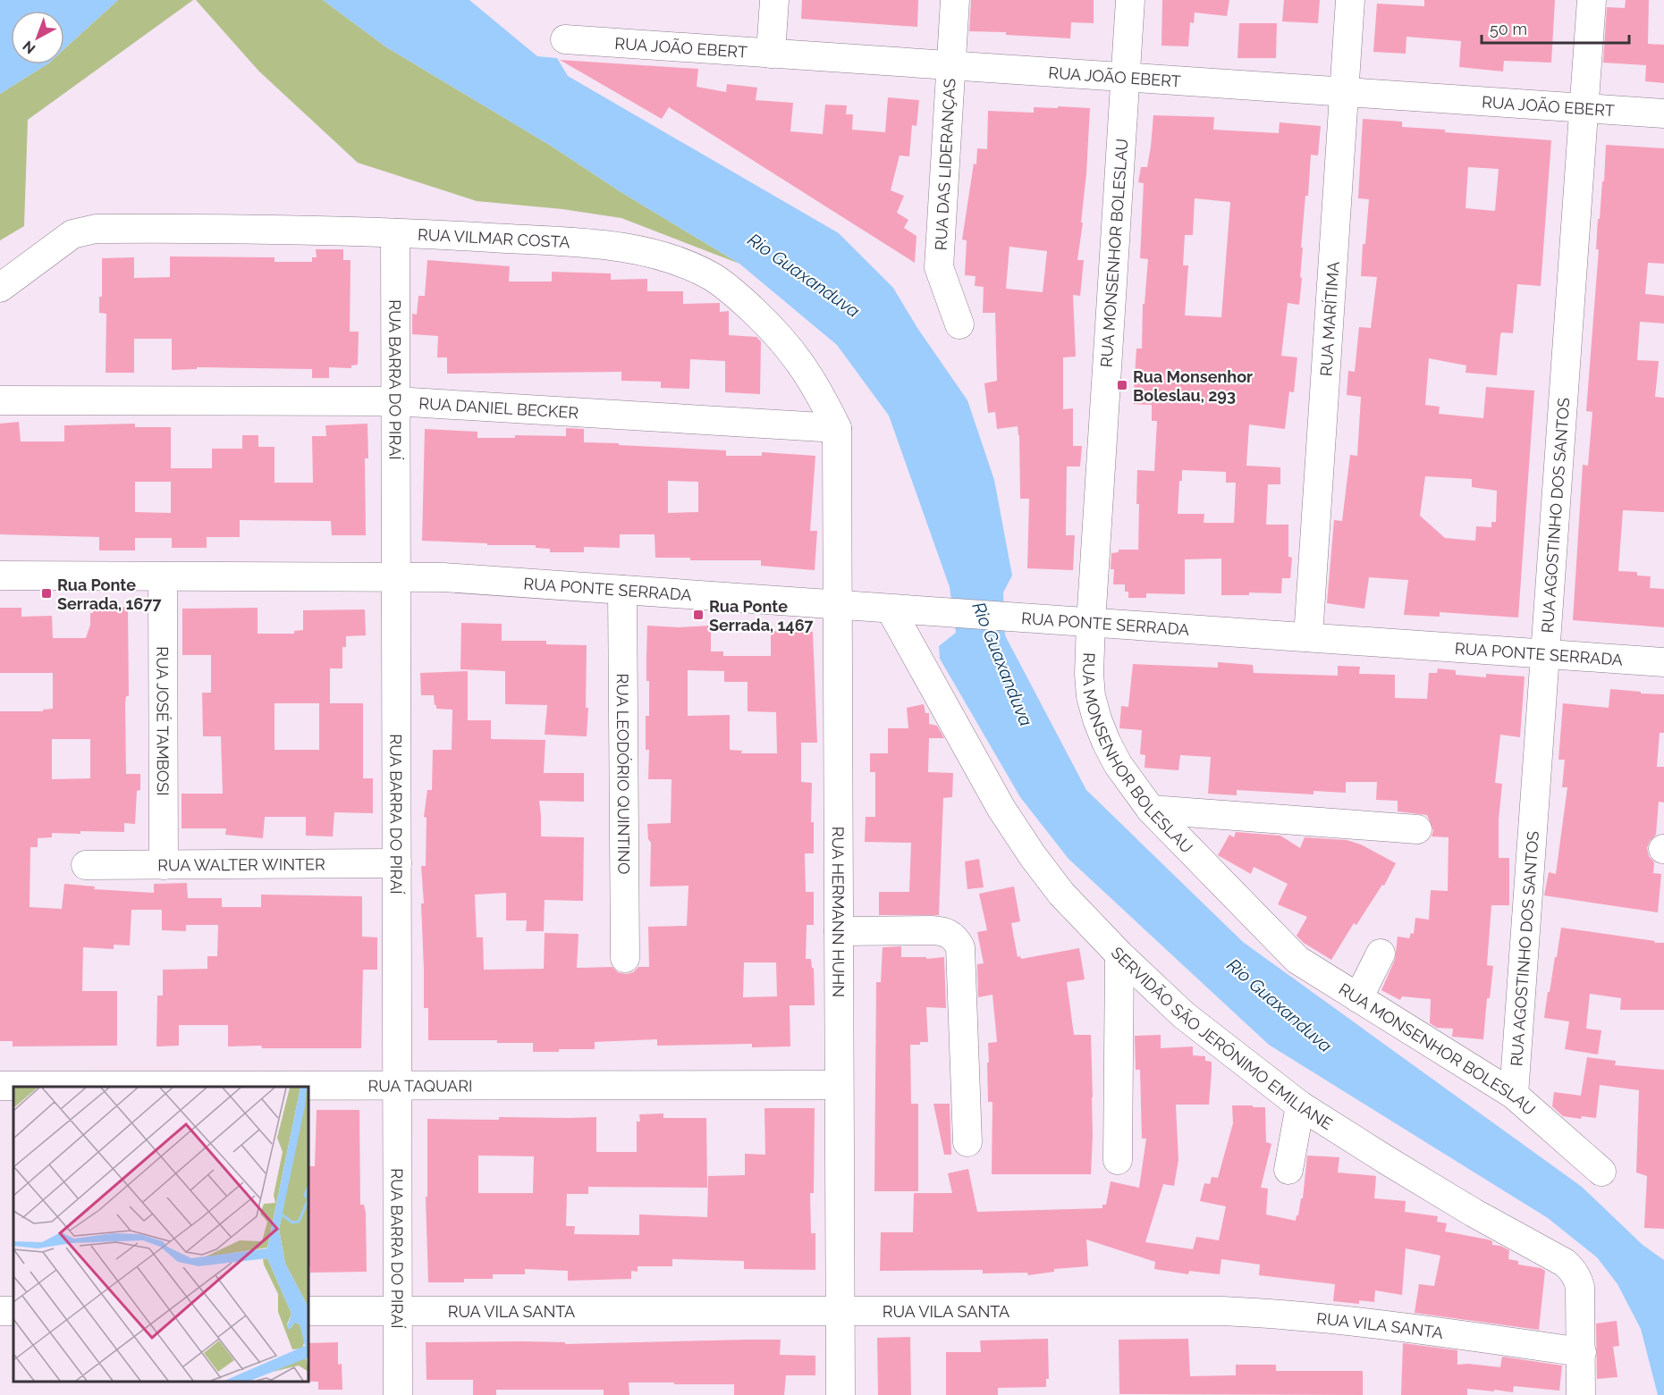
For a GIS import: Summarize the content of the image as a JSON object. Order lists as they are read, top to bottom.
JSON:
{
  "streets": {
    "street": [
      "RUA JOÃO EBERT",
      "RUA DAS LIDERANÇAS",
      "RUA VILMAR COSTA",
      "RUA MONSENHOR BOLESLAU",
      "RUA MARÍTIMA",
      "RUA BARRA DO PIRAÍ",
      "RUA DANIEL BECKER",
      "RUA AGOSTINHO DOS SANTOS",
      "RUA PONTE SERRADA",
      "RUA JOSÉ TAMBOSI",
      "RUA LEODÓRIO QUINTINO",
      "RUA WALTER WINTER",
      "RUA HERMANN HUHN",
      "SERVIDÃO SÃO JERÔNIMO EMILIANE",
      "RUA TAQUARI",
      "RUA VILA SANTA"
    ]
  },
  "crossings": [
    ["RUA JOÃO EBERT", "RUA DAS LIDERANÇAS"],
    ["RUA JOÃO EBERT", "RUA MONSENHOR BOLESLAU"],
    ["RUA JOÃO EBERT", "RUA MARÍTIMA"],
    ["RUA JOÃO EBERT", "RUA AGOSTINHO DOS SANTOS"],
    ["RUA VILMAR COSTA", "RUA BARRA DO PIRAÍ"],
    ["RUA VILMAR COSTA", "RUA DANIEL BECKER"],
    ["RUA VILMAR COSTA", "RUA HERMANN HUHN"],
    ["RUA MONSENHOR BOLESLAU", "RUA AGOSTINHO DOS SANTOS"],
    ["RUA MONSENHOR BOLESLAU", "RUA PONTE SERRADA"],
    ["RUA MARÍTIMA", "RUA PONTE SERRADA"],
    ["RUA BARRA DO PIRAÍ", "RUA DANIEL BECKER"],
    ["RUA BARRA DO PIRAÍ", "RUA PONTE SERRADA"],
    ["RUA BARRA DO PIRAÍ", "RUA WALTER WINTER"],
    ["RUA BARRA DO PIRAÍ", "RUA TAQUARI"],
    ["RUA BARRA DO PIRAÍ", "RUA VILA SANTA"],
    ["RUA DANIEL BECKER", "RUA HERMANN HUHN"],
    ["RUA AGOSTINHO DOS SANTOS", "RUA PONTE SERRADA"],
    ["RUA PONTE SERRADA", "RUA JOSÉ TAMBOSI"],
    ["RUA PONTE SERRADA", "RUA LEODÓRIO QUINTINO"],
    ["RUA PONTE SERRADA", "RUA HERMANN HUHN"],
    ["RUA PONTE SERRADA", "SERVIDÃO SÃO JERÔNIMO EMILIANE"],
    ["RUA JOSÉ TAMBOSI", "RUA WALTER WINTER"],
    ["RUA HERMANN HUHN", "RUA TAQUARI"],
    ["RUA HERMANN HUHN", "RUA VILA SANTA"],
    ["SERVIDÃO SÃO JERÔNIMO EMILIANE", "RUA VILA SANTA"]
  ],
  "water": ["Rio Guaxanduva"],
  "places": {
    "transit": ["Rua Monsenhor Boleslau, 293", "Rua Ponte Serrada, 1677", "Rua Ponte Serrada, 1467"]
  },
  "scale_bar": "50 m",
  "north": "bottom left"
}
